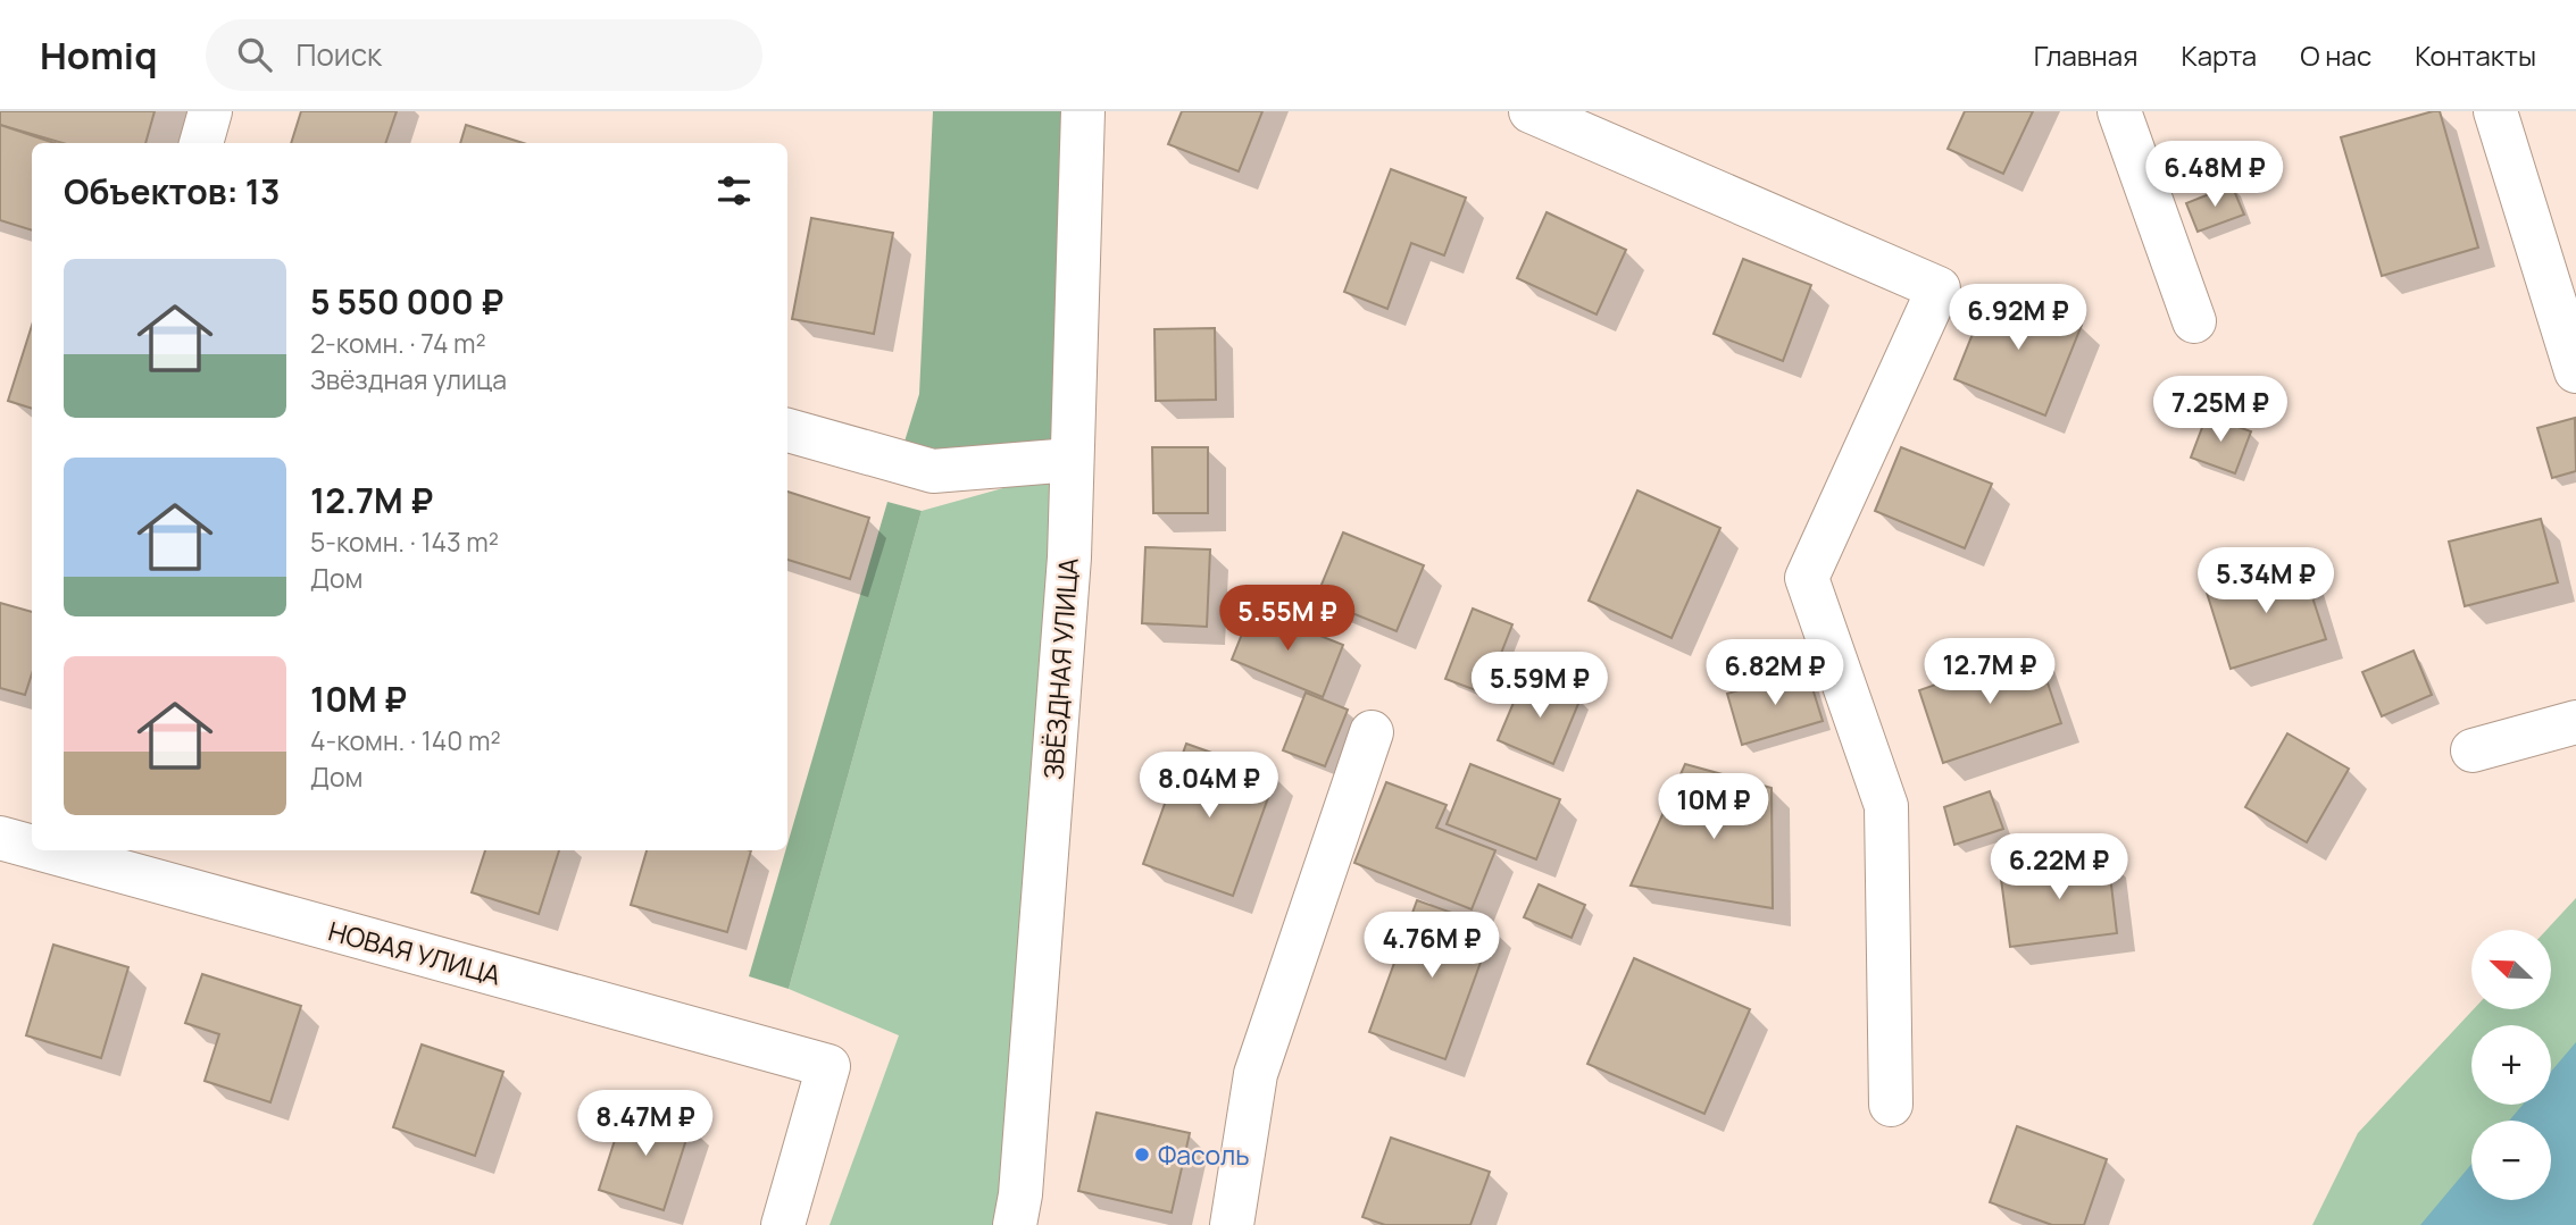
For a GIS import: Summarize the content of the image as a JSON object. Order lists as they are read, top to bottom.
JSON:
{
  "streets": {
    "street": ["ЗВЁЗДНАЯ УЛИЦА", "НОВАЯ УЛИЦА"]
  },
  "places": ["Фасоль"],
  "north": "top left",
  "page": {
    "header": "Homiq",
    "search": "Поиск",
    "nav": [
      "Главная",
      "Карта",
      "О нас",
      "Контакты"
    ],
    "price": [
      "6.48M ₽",
      "6.92M ₽",
      "7.25M ₽",
      "5.34M ₽",
      "5.55M ₽",
      "12.7M ₽",
      "6.82M ₽",
      "5.59M ₽",
      "8.04M ₽",
      "10M ₽",
      "6.22M ₽",
      "4.76M ₽",
      "8.47M ₽"
    ],
    "heading": "Объектов: 13",
    "list": [
      {
        "name": "5 550 000 ₽",
        "note": "2-комн. · 74 m² · Звёздная улица"
      },
      {
        "name": "12.7M ₽",
        "note": "5-комн. · 143 m² · Дом"
      },
      {
        "name": "10M ₽",
        "note": "4-комн. · 140 m² · Дом"
      }
    ],
    "map_buttons": ["+", "−"]
  }
}
